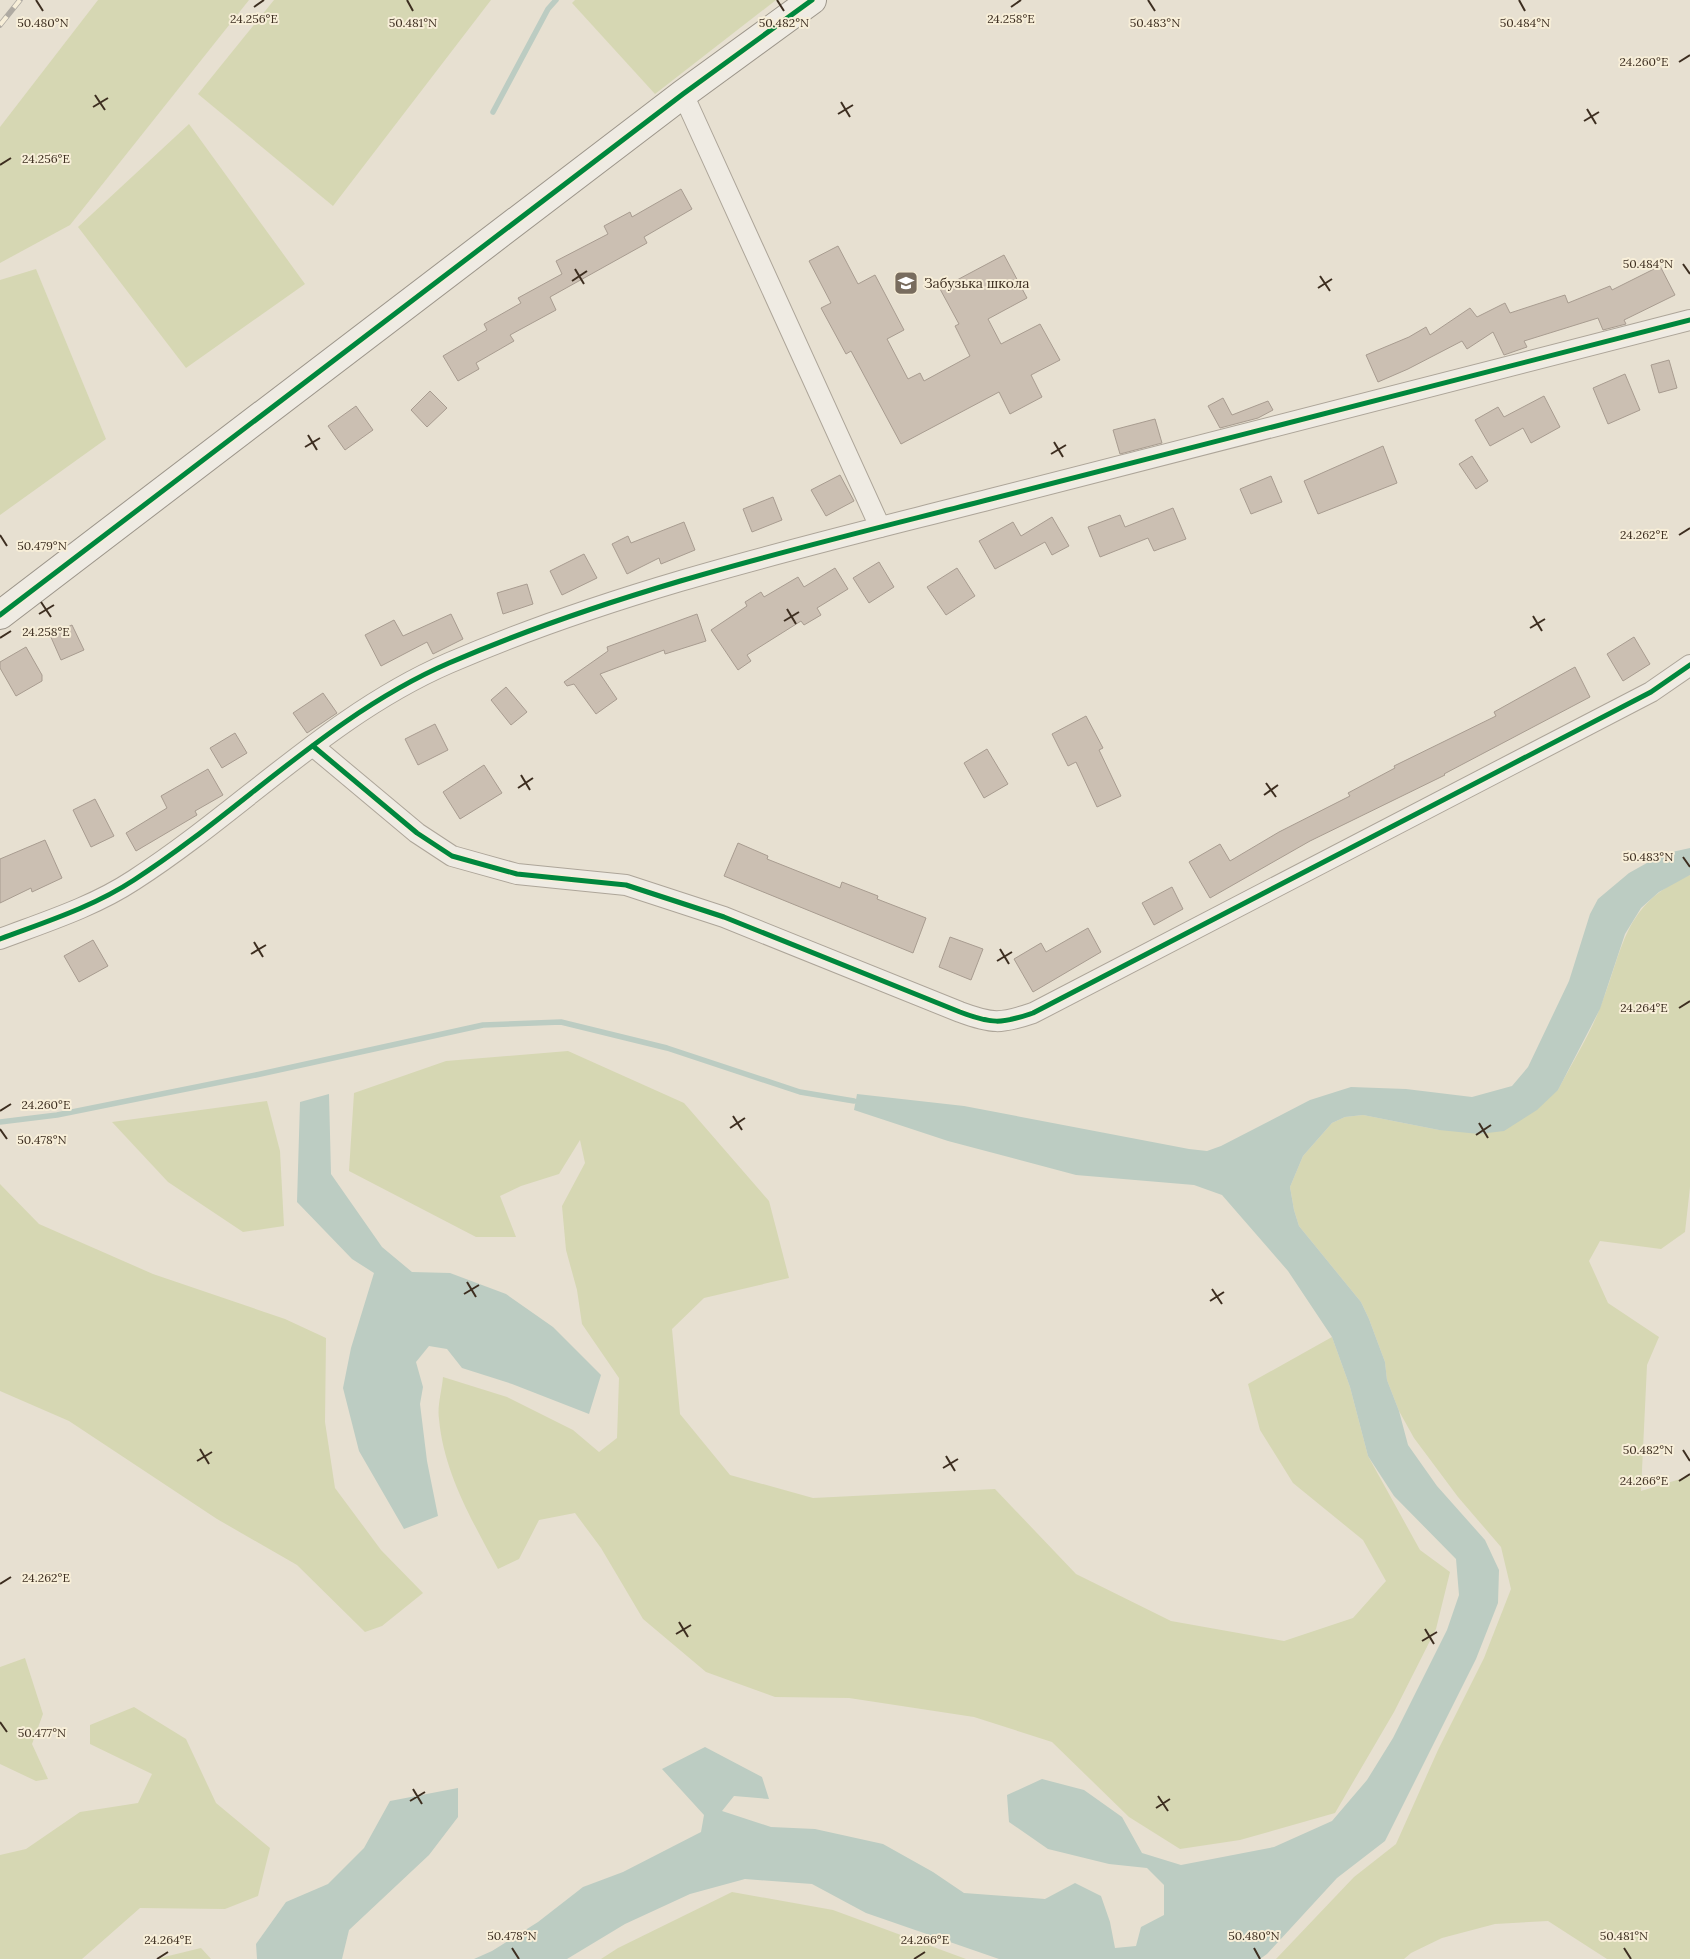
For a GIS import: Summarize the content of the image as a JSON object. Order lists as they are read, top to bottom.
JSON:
{
  "places": {
    "school or university": ["Забузька школа"]
  },
  "coordinates": [
    "24.256°E",
    "24.258°E",
    "50.480°N",
    "50.481°N",
    "50.482°N",
    "50.483°N",
    "50.484°N",
    "24.260°E",
    "24.262°E",
    "50.479°N",
    "24.264°E",
    "50.478°N",
    "24.266°E",
    "50.477°N"
  ]
}
